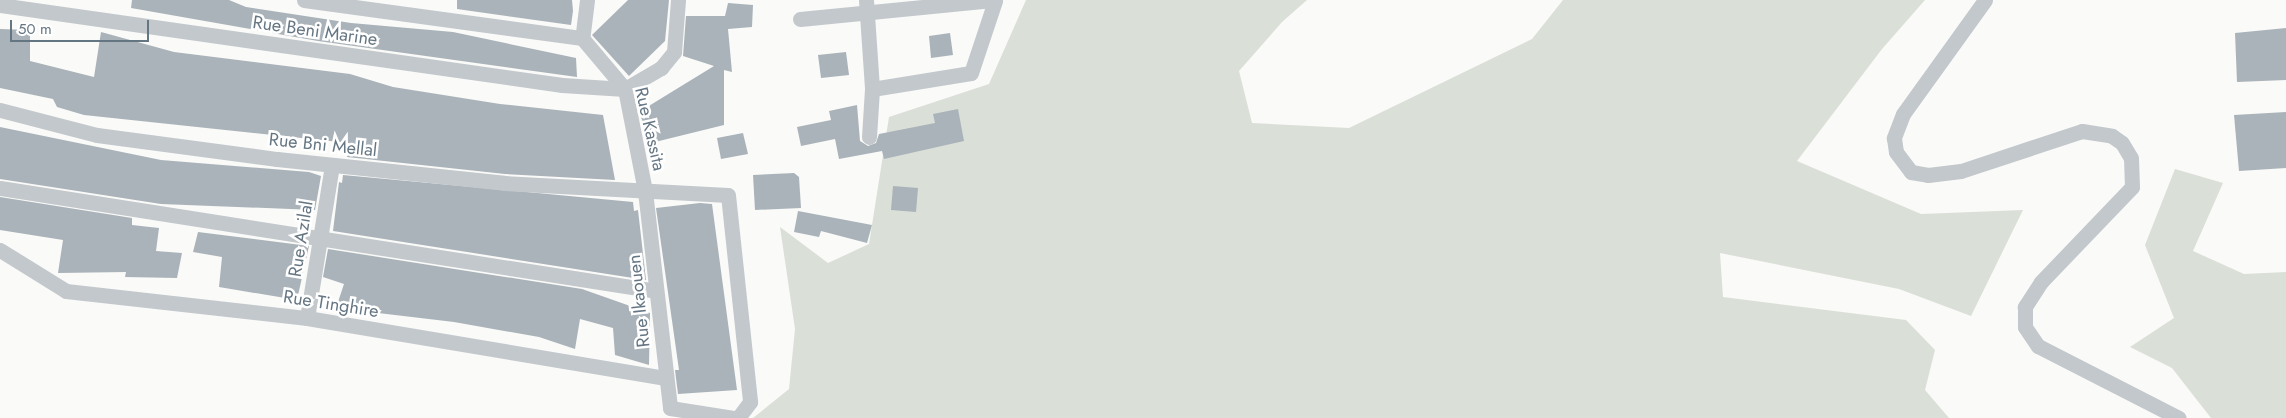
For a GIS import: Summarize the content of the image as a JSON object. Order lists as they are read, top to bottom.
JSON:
{
  "streets": {
    "street": [
      "Rue Beni Marine",
      "Rue Kassita",
      "Rue Bni Mellal",
      "Rue Azilal",
      "Rue Ikaouen",
      "Rue Tinghire"
    ]
  },
  "crossings": [
    ["Rue Beni Marine", "Rue Kassita"],
    ["Rue Kassita", "Rue Bni Mellal"],
    ["Rue Kassita", "Rue Ikaouen"],
    ["Rue Bni Mellal", "Rue Azilal"],
    ["Rue Bni Mellal", "Rue Ikaouen"],
    ["Rue Azilal", "Rue Tinghire"],
    ["Rue Ikaouen", "Rue Tinghire"]
  ],
  "scale_bar": "50 m"
}
